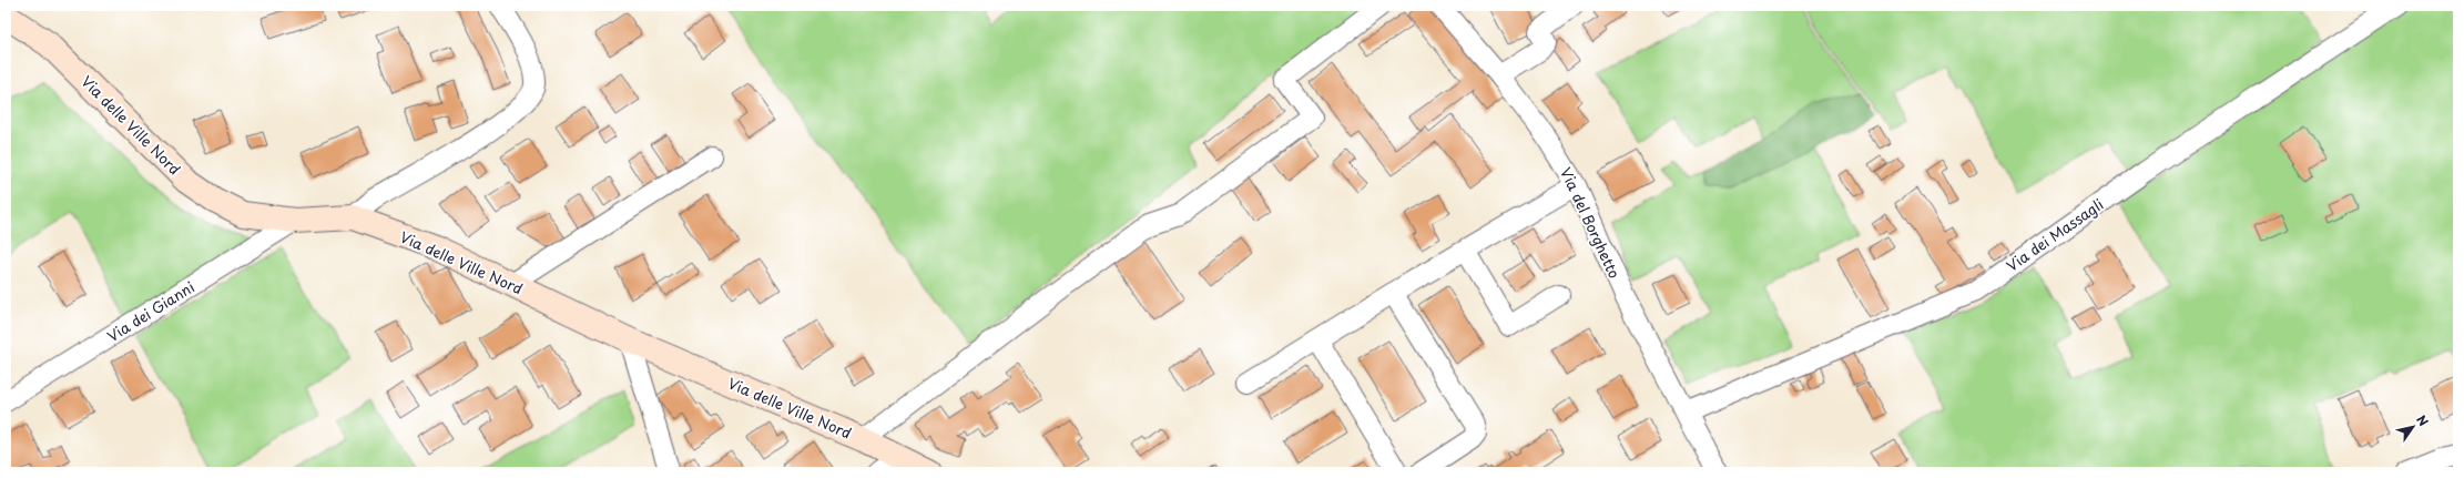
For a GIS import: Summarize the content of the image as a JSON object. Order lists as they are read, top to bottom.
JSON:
{
  "streets": {
    "street": [
      "Via delle Ville Nord",
      "Via del Borghetto",
      "Via dei Massagli",
      "Via dei Gianni"
    ]
  },
  "crossings": [
    ["Via delle Ville Nord", "Via dei Gianni"],
    ["Via del Borghetto", "Via dei Massagli"]
  ],
  "north": "top right"
}
